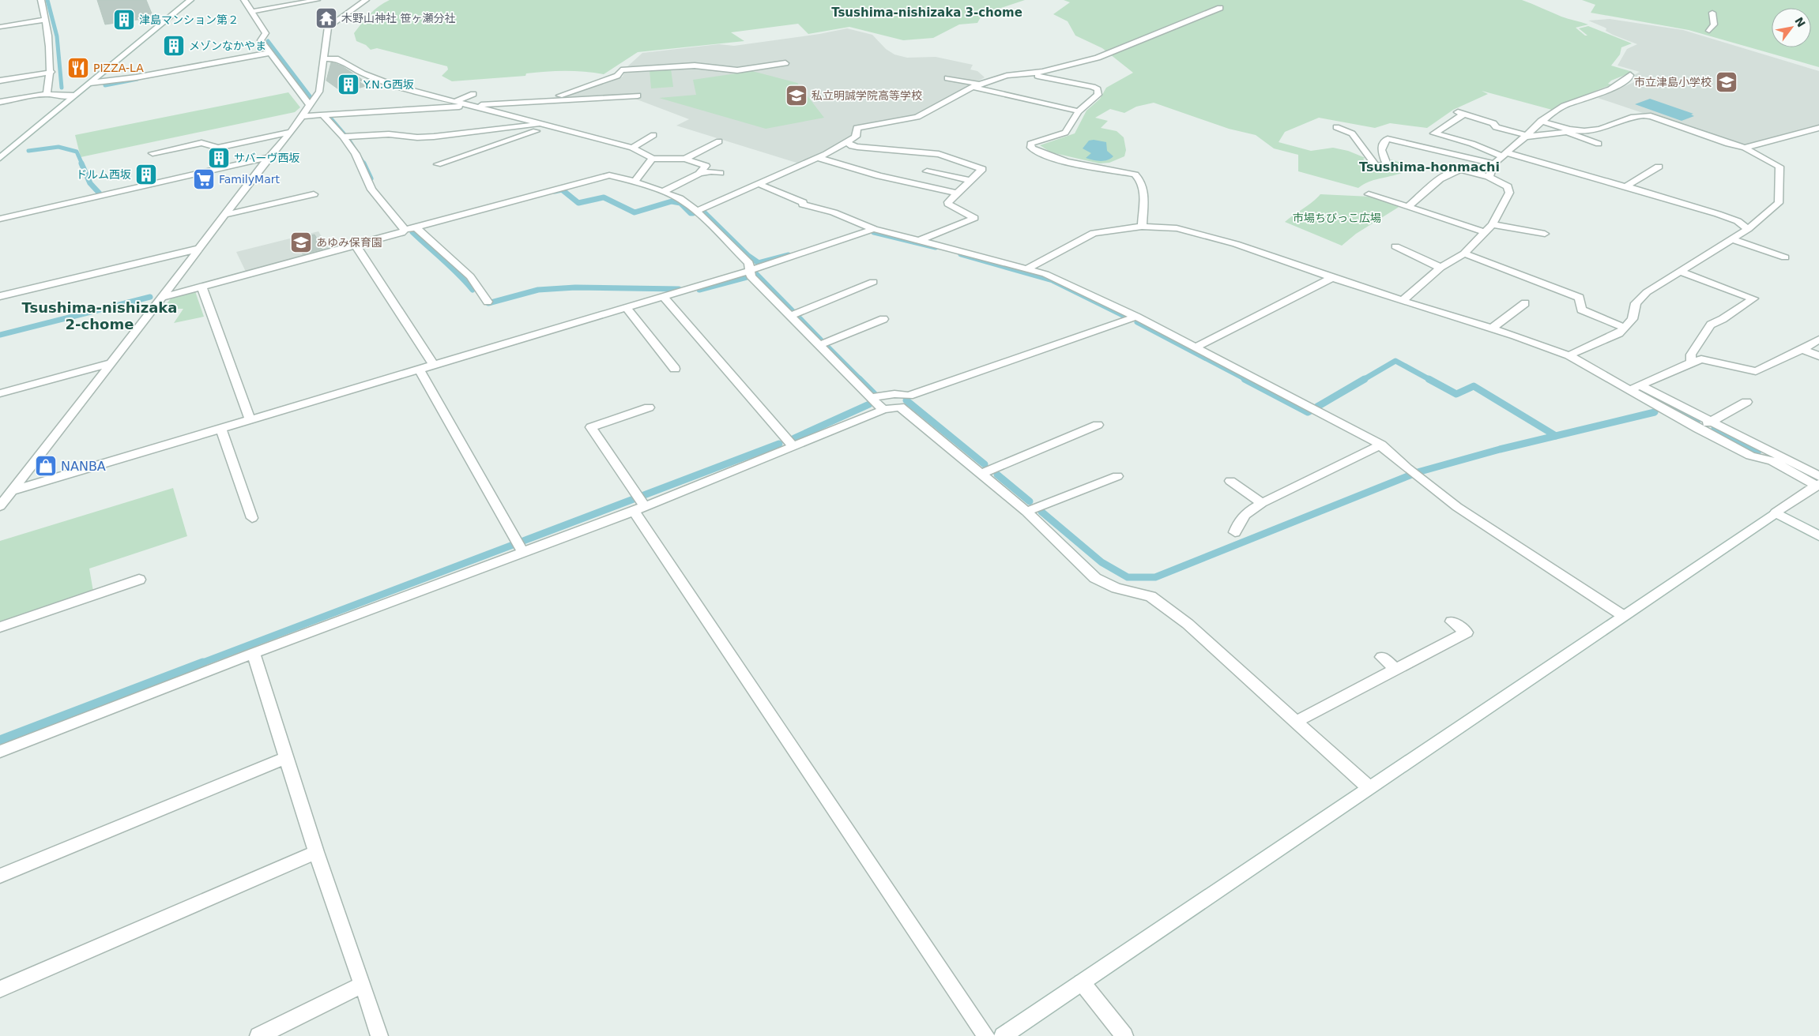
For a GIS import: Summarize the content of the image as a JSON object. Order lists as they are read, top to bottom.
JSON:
{
  "districts": ["Tsushima-nishizaka 3-chome", "Tsushima-honmachi", "Tsushima-nishizaka 2-chome"],
  "parks": ["市場ちびっこ広場"],
  "places": {
    "temple": ["木野山神社 笹ヶ瀬分社"],
    "building": [
      "津島マンション第２",
      "メゾンなかやま",
      "Y.N.G西坂",
      "サバーヴ西坂",
      "ドルム西坂"
    ],
    "restaurant": ["PIZZA-LA"],
    "school or university": ["市立津島小学校", "私立明誠学院高等学校", "あゆみ保育園"],
    "supermarket": ["FamilyMart"],
    "shop": ["NANBA"]
  },
  "north": "top right"
}
